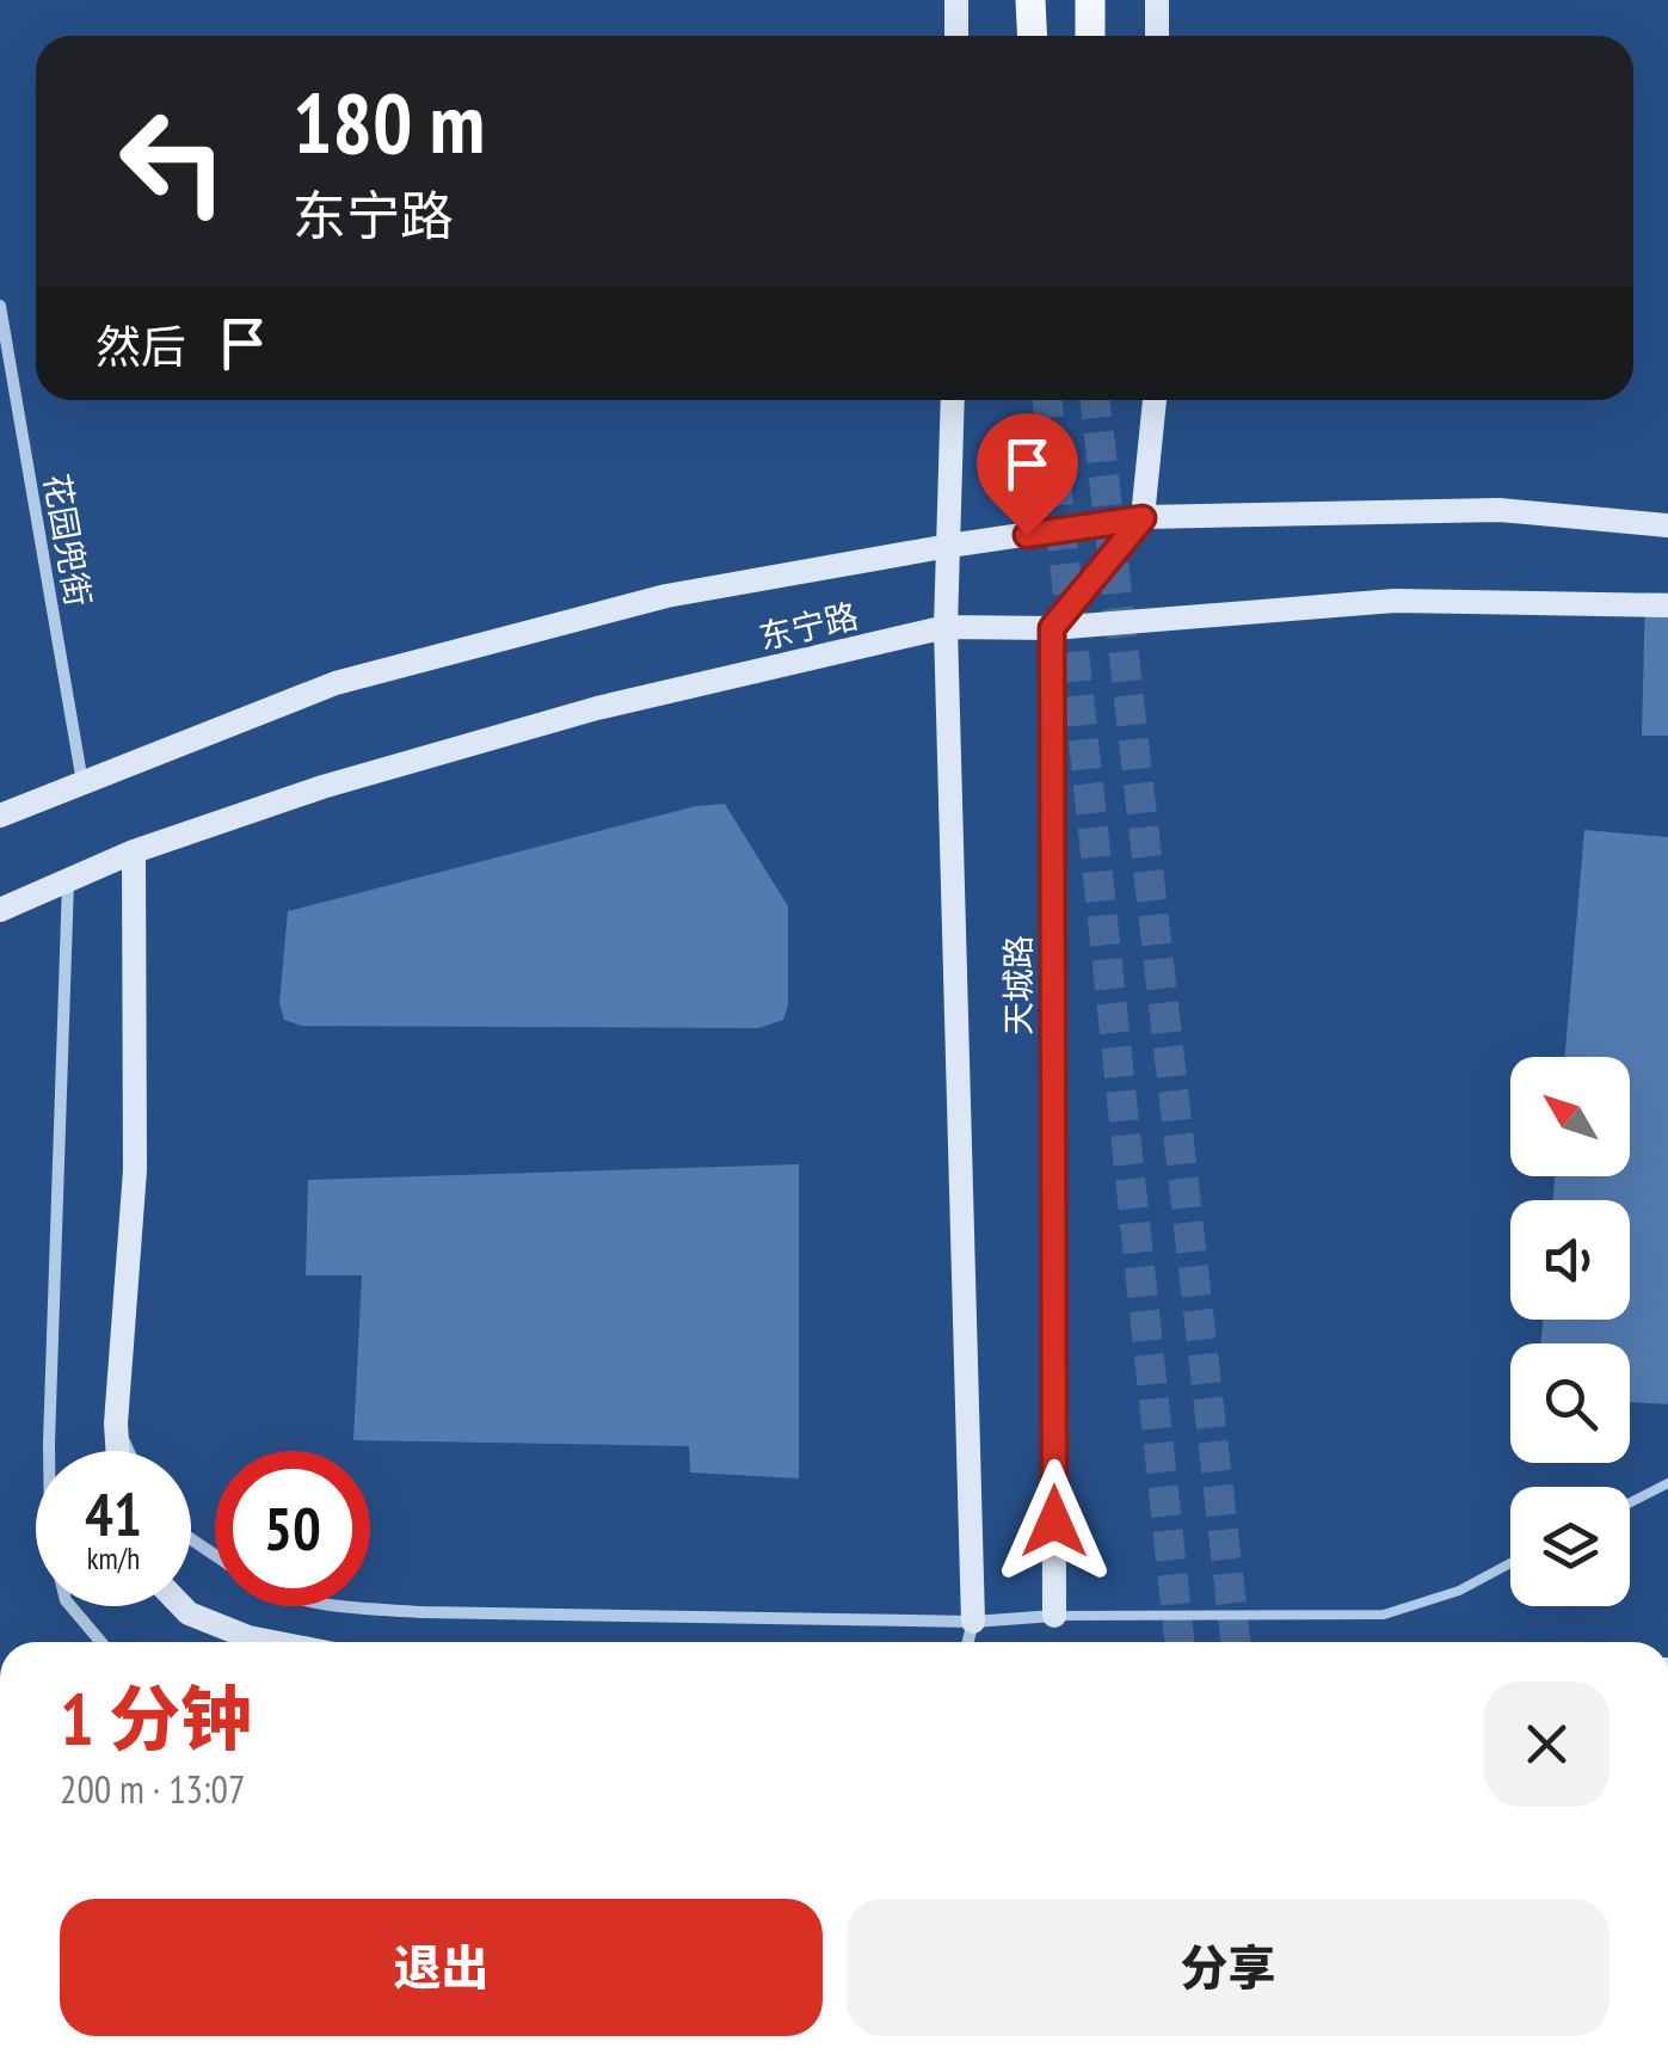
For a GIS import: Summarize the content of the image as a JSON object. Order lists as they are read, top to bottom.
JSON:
{
  "streets": {
    "main road": ["东宁路", "天城路"],
    "street": ["花园兜街"]
  },
  "crossings": [
    ["花园兜街", "东宁路"],
    ["东宁路", "天城路"]
  ],
  "north": "top left",
  "page": {
    "turn": ["180 m", "东宁路"],
    "then": "然后",
    "speed": "41 km/h",
    "limit": "50",
    "heading": ["1 分钟", "200 m · 13:07"],
    "buttons": ["退出", "分享"]
  }
}
